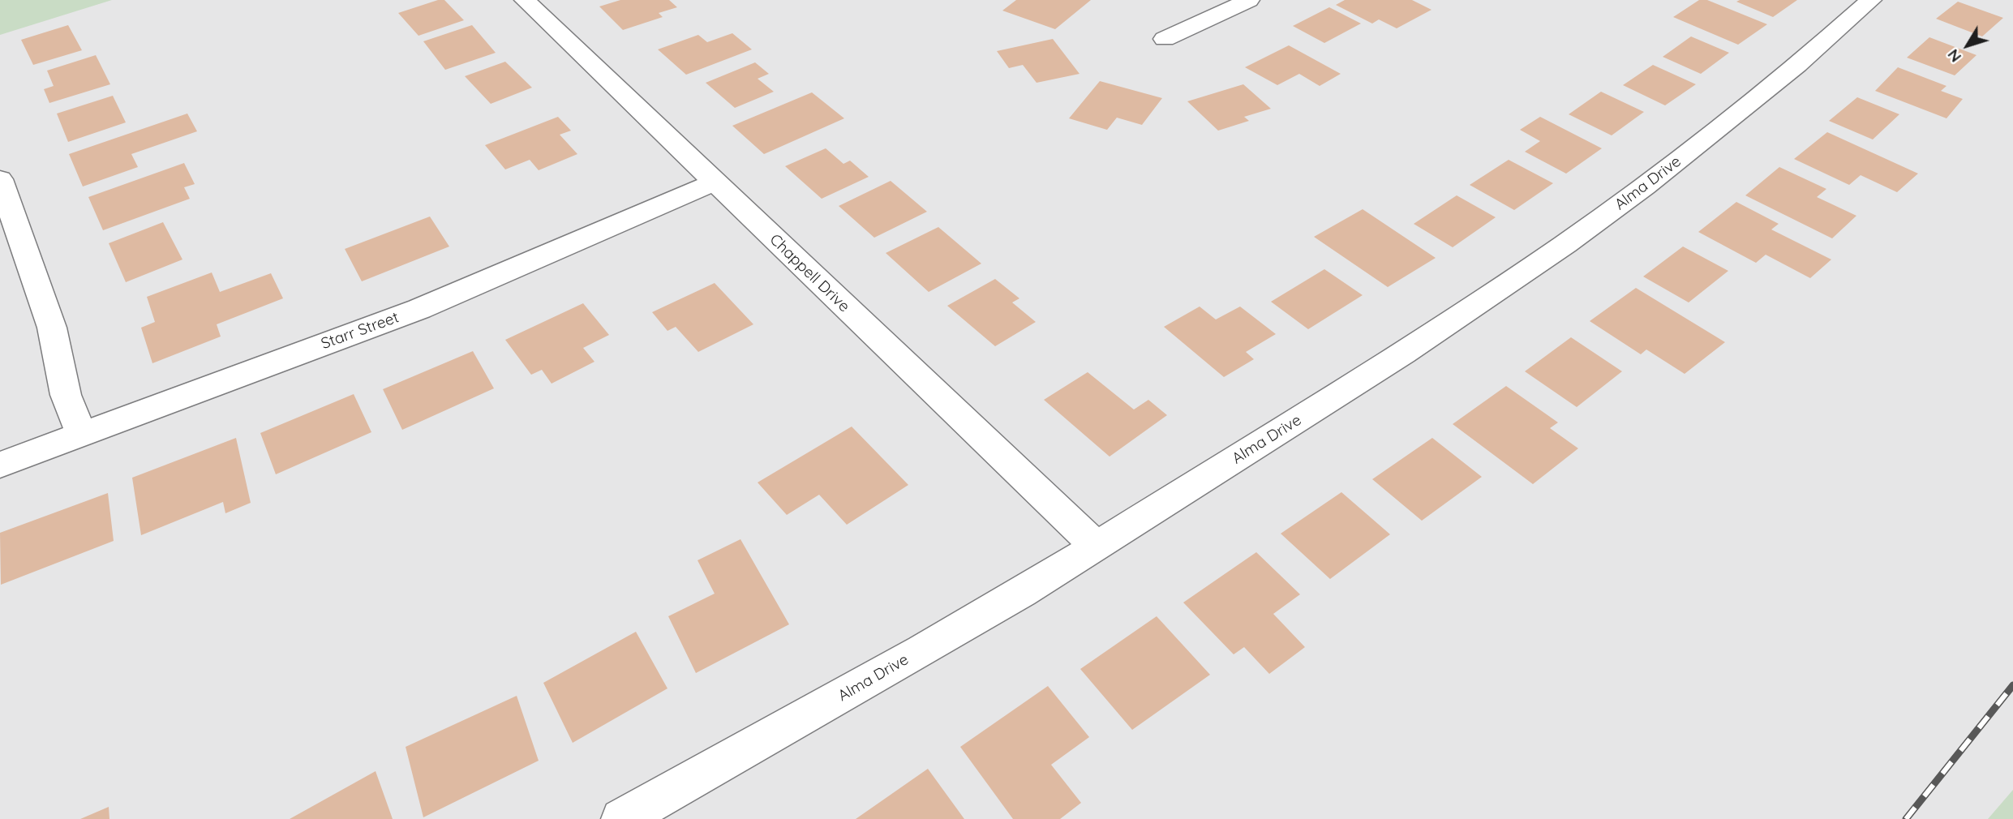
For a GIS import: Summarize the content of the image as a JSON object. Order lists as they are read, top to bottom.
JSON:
{
  "streets": {
    "street": ["Alma Drive", "Chappell Drive", "Starr Street"]
  },
  "crossings": [
    ["Alma Drive", "Chappell Drive"],
    ["Chappell Drive", "Starr Street"]
  ],
  "north": "bottom left"
}
